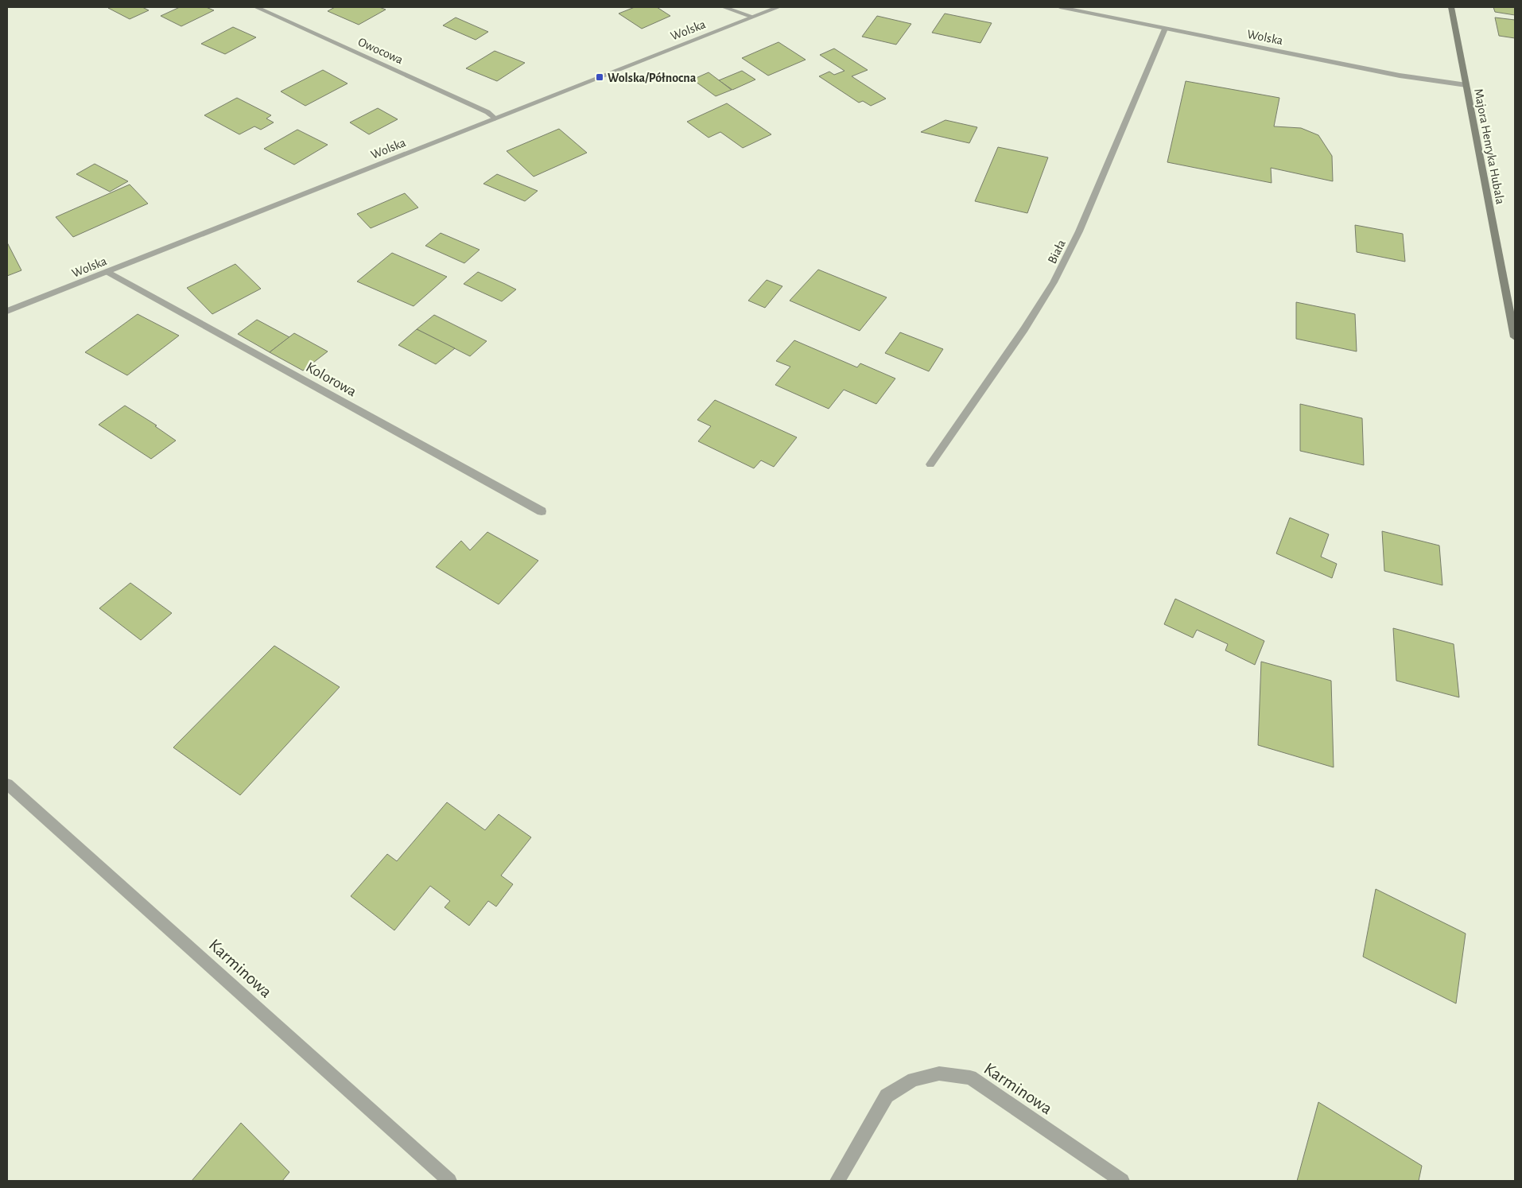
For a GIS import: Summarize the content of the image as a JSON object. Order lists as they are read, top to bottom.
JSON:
{
  "streets": {
    "main road": ["Majora Henryka Hubala"],
    "street": [
      "Wolska",
      "Owocowa",
      "Biała",
      "Kolorowa",
      "Karminowa"
    ]
  },
  "crossings": [
    ["Wolska", "Owocowa"],
    ["Wolska", "Majora Henryka Hubala"],
    ["Wolska", "Biała"],
    ["Wolska", "Kolorowa"]
  ],
  "places": {
    "transit": ["Wolska/Północna"]
  }
}
